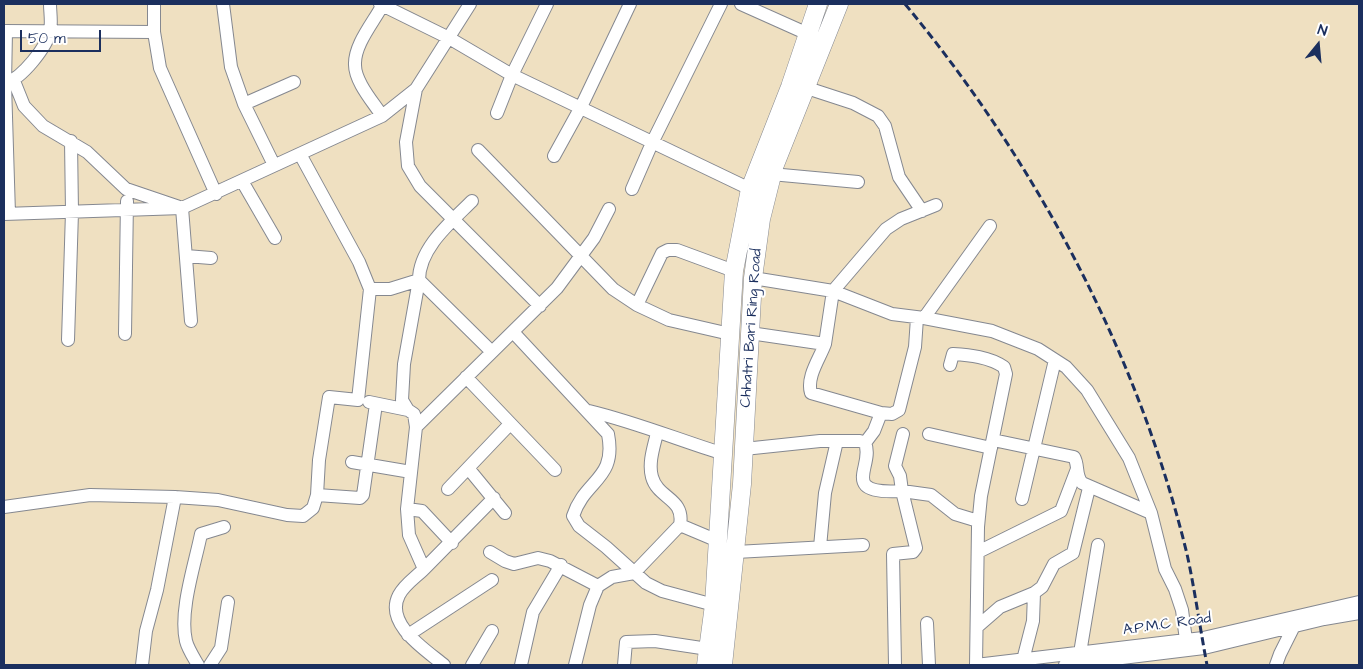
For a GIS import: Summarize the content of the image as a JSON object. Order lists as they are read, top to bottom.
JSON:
{
  "streets": {
    "main road": ["Chhatri Bari Ring Road"],
    "street": ["A.P.M.C Road"]
  },
  "scale_bar": "50 m",
  "north": "top"
}
